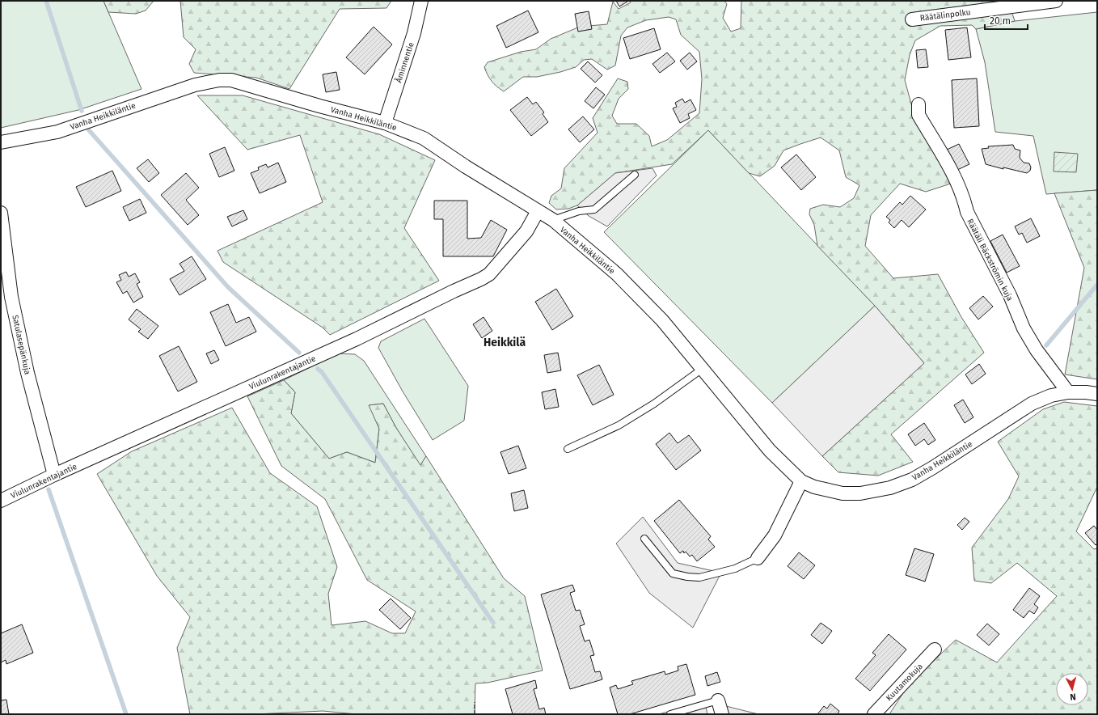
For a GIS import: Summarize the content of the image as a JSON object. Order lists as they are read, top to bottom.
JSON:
{
  "streets": {
    "street": [
      "Räätälinpolku",
      "Åminnentie",
      "Vanha Heikkiläntie",
      "Räätäli Bäckströmin kuja",
      "Satulasepänkuja",
      "Viulunrakentajantie",
      "Kuutamokuja"
    ]
  },
  "crossings": [
    ["Åminnentie", "Vanha Heikkiläntie"],
    ["Vanha Heikkiläntie", "Räätäli Bäckströmin kuja"],
    ["Vanha Heikkiläntie", "Viulunrakentajantie"],
    ["Satulasepänkuja", "Viulunrakentajantie"]
  ],
  "districts": ["Heikkilä"],
  "scale_bar": "20 m",
  "north": "bottom"
}
